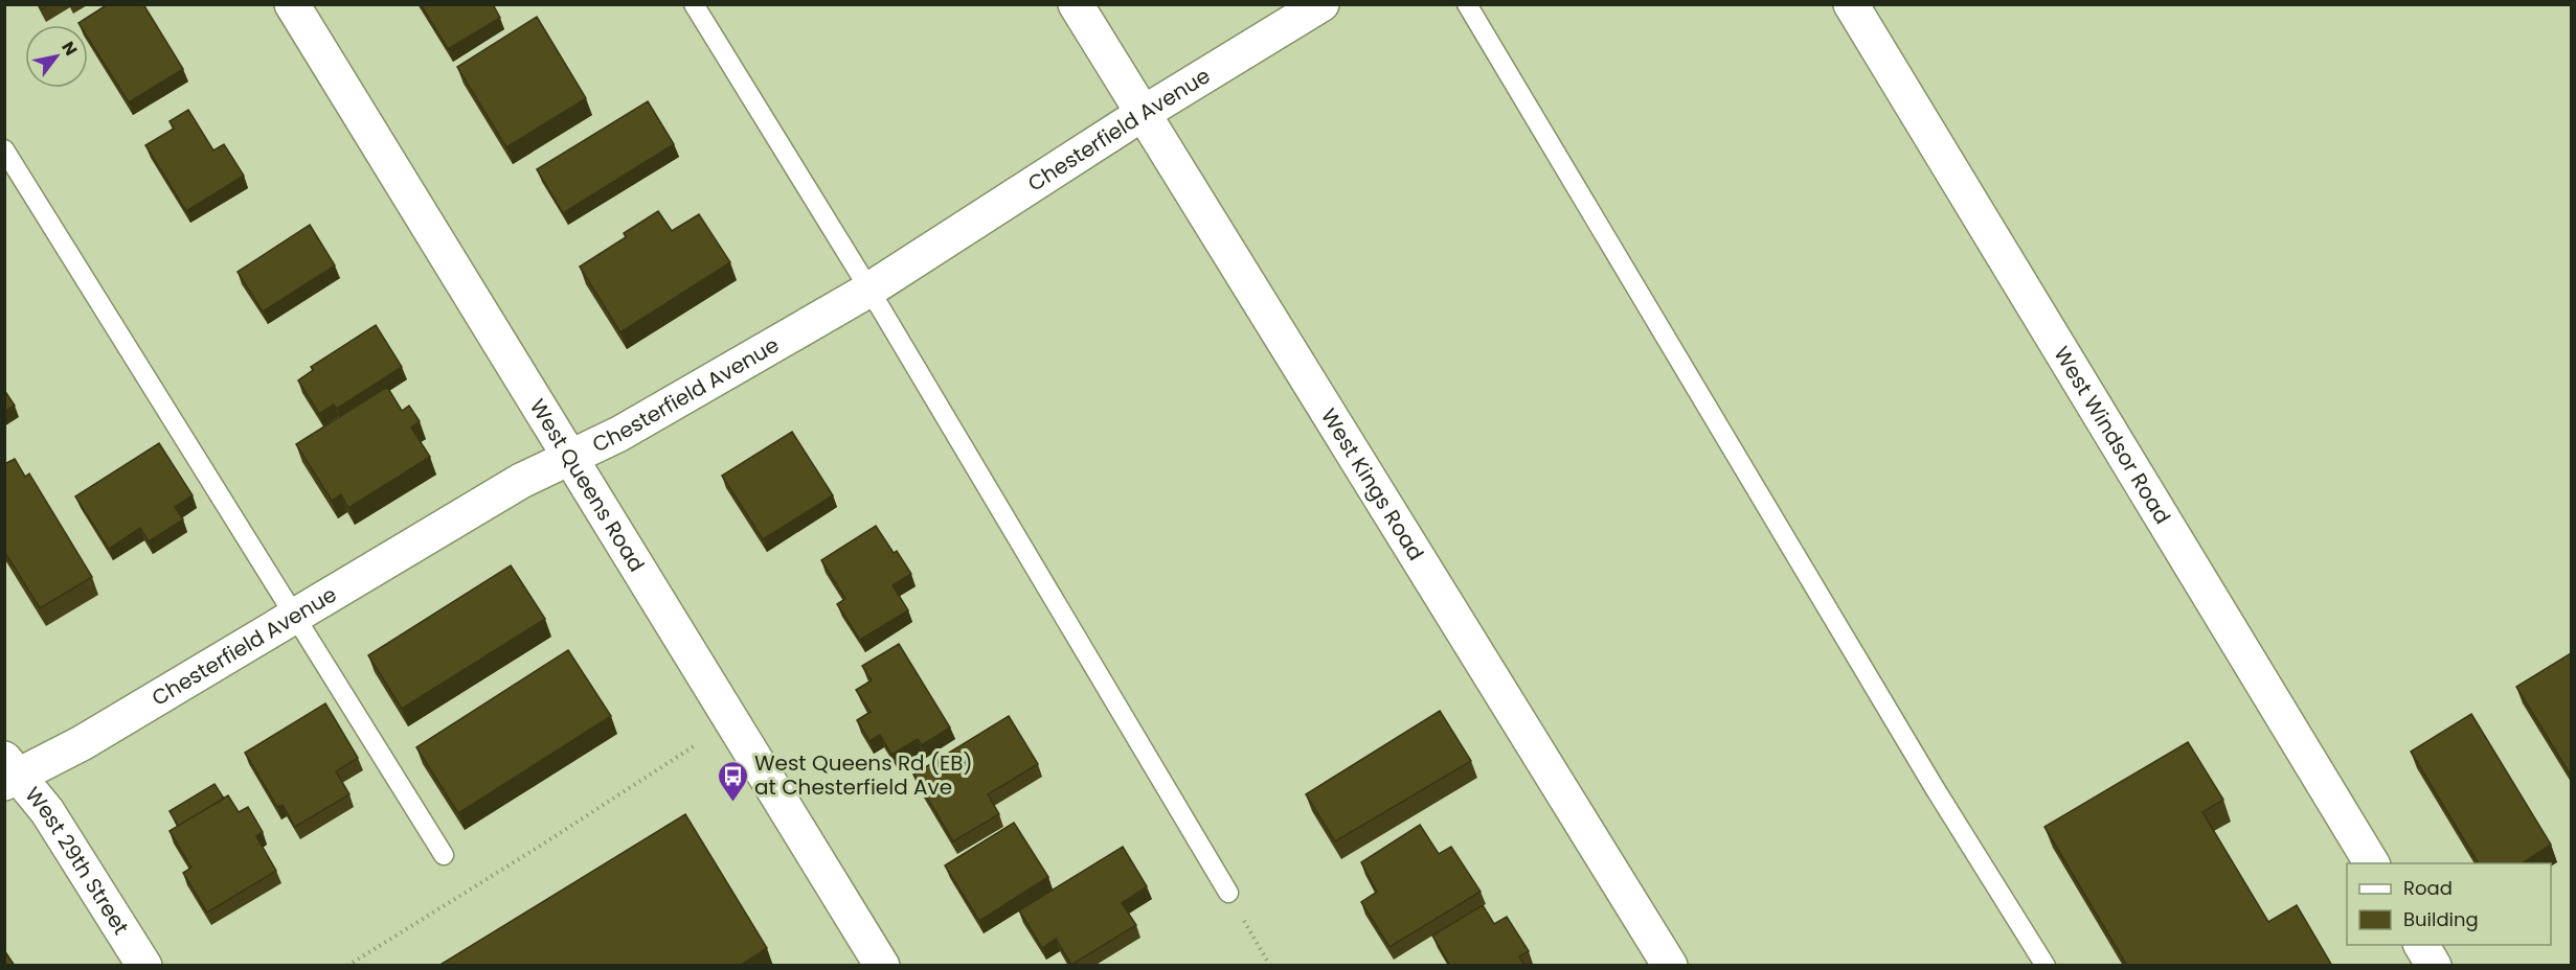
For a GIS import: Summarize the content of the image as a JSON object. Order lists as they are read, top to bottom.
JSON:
{
  "streets": {
    "street": [
      "Chesterfield Avenue",
      "West Windsor Road",
      "West Queens Road",
      "West Kings Road",
      "West 29th Street"
    ]
  },
  "crossings": [
    ["Chesterfield Avenue", "West Queens Road"],
    ["Chesterfield Avenue", "West Kings Road"],
    ["Chesterfield Avenue", "West 29th Street"]
  ],
  "places": {
    "bus stop": ["West Queens Rd (EB) at Chesterfield Ave"]
  },
  "legend": ["Road", "Building"],
  "north": "top right"
}
